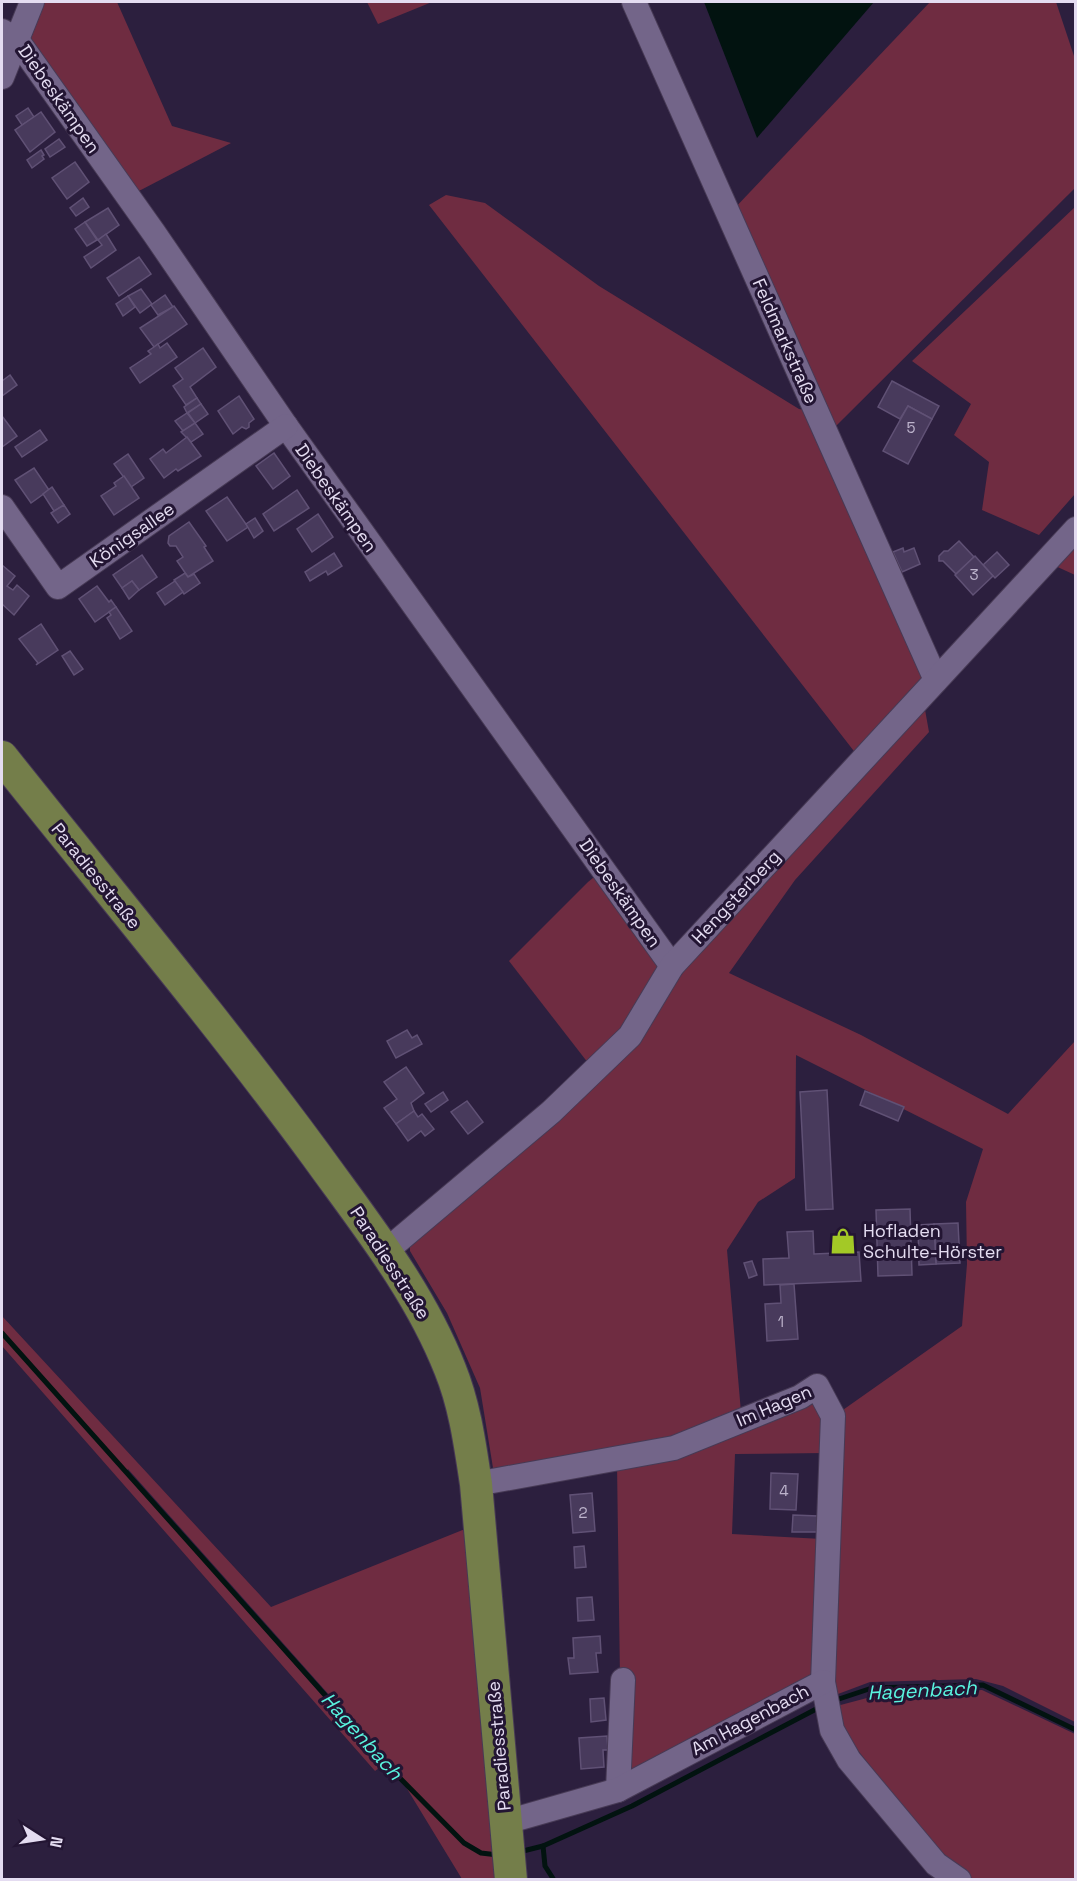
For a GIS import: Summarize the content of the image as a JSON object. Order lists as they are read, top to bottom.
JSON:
{
  "streets": {
    "main road": ["Paradiesstraße"],
    "street": [
      "Diebeskämpen",
      "Feldmarkstraße",
      "Königsallee",
      "Hengsterberg",
      "Im Hagen",
      "Am Hagenbach"
    ]
  },
  "crossings": [
    ["Diebeskämpen", "Königsallee"],
    ["Diebeskämpen", "Hengsterberg"],
    ["Feldmarkstraße", "Hengsterberg"],
    ["Paradiesstraße", "Hengsterberg"],
    ["Paradiesstraße", "Im Hagen"],
    ["Paradiesstraße", "Am Hagenbach"],
    ["Im Hagen", "Am Hagenbach"]
  ],
  "water": ["Hagenbach"],
  "places": {
    "shop": ["Hofladen Schulte-Hörster"]
  },
  "house_numbers": [
    "5",
    "3",
    "1",
    "4",
    "2"
  ],
  "north": "right"
}
